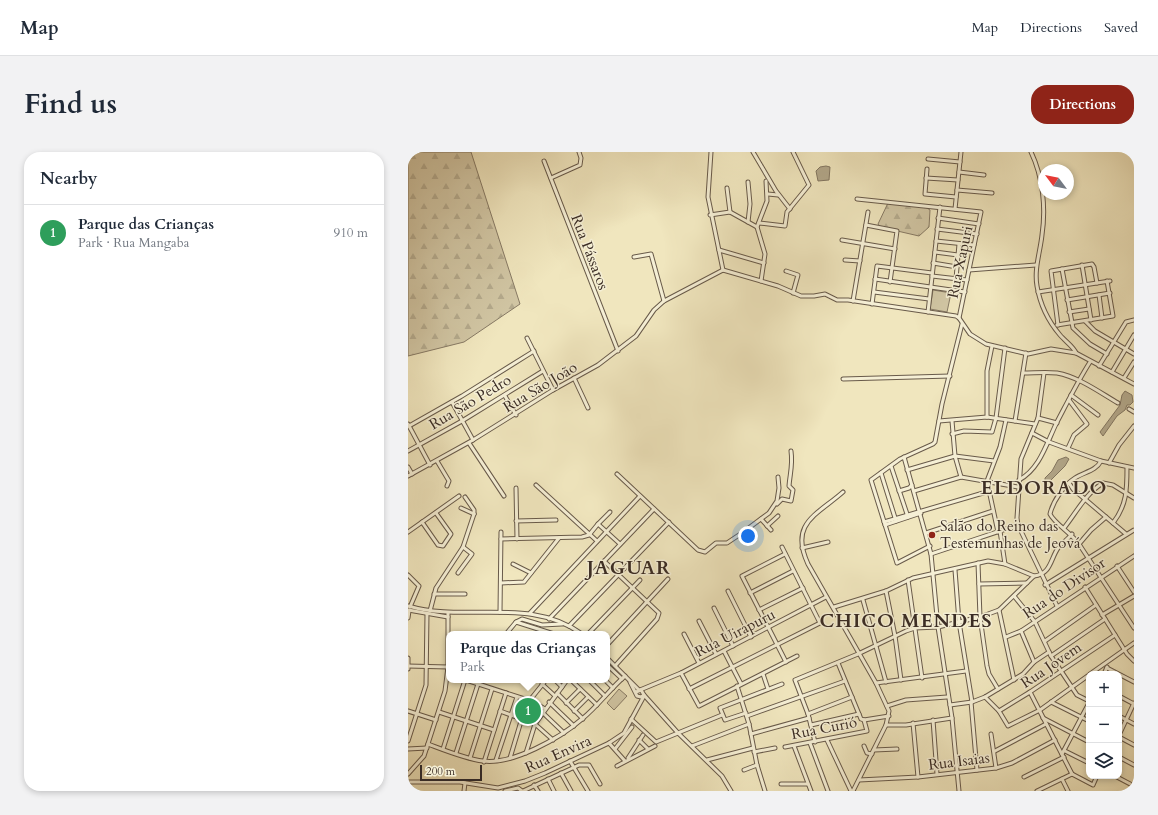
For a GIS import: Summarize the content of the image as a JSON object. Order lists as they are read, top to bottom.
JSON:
{
  "streets": {
    "street": [
      "Rua Pássaros",
      "Rua Xapuri",
      "Rua São João",
      "Rua São Pedro",
      "Rua do Divisor",
      "Rua Uirapuru",
      "Rua Jovem",
      "Rua Curió",
      "Rua Envira",
      "Rua Isaias"
    ]
  },
  "crossings": [
    ["Rua Pássaros", "Rua São João"]
  ],
  "districts": ["ELDORADO", "JAGUAR", "CHICO MENDES"],
  "places": ["Salão do Reino das Testemunhas de Jeová"],
  "scale_bar": "200 m",
  "north": "top left",
  "page": {
    "header": "Map",
    "nav": ["Map", "Directions", "Saved"],
    "title": "Find us",
    "buttons": "Directions",
    "heading": "Nearby",
    "list": [
      {
        "mark": "1",
        "name": "Parque das Crianças",
        "note": "Park · Rua Mangaba",
        "value": "910 m"
      }
    ],
    "popup": ["Parque das Crianças", "Park"],
    "map_buttons": ["+", "−"],
    "pins": "1",
    "scale": "200 m"
  }
}
